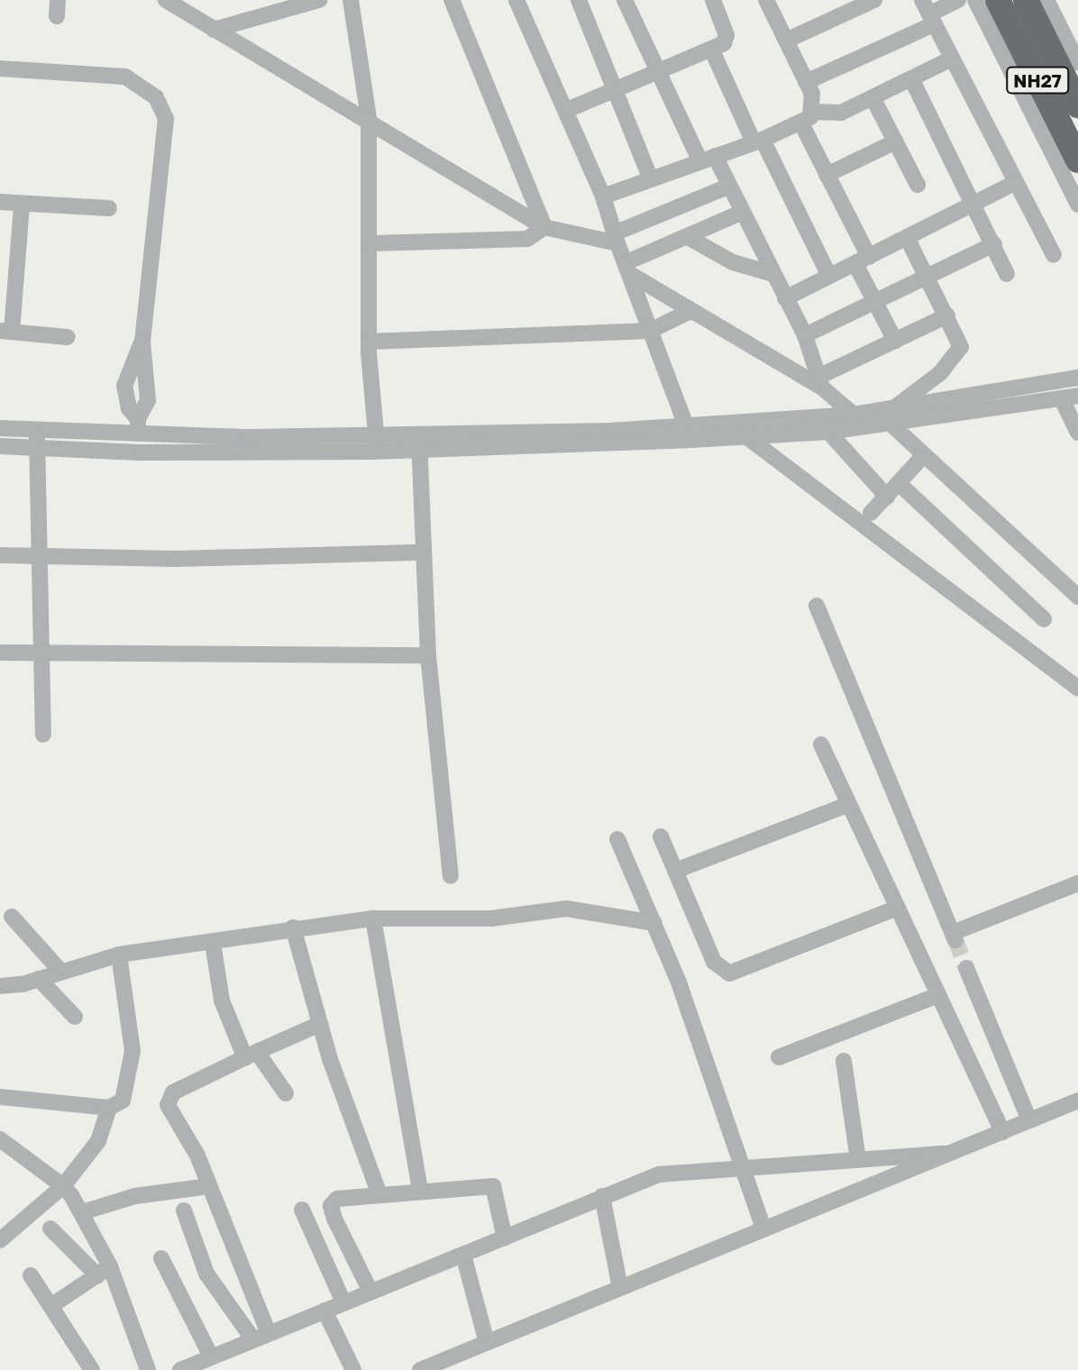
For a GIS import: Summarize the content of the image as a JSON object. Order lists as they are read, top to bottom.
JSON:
{
  "streets": {
    "highway": ["NH27"]
  }
}
